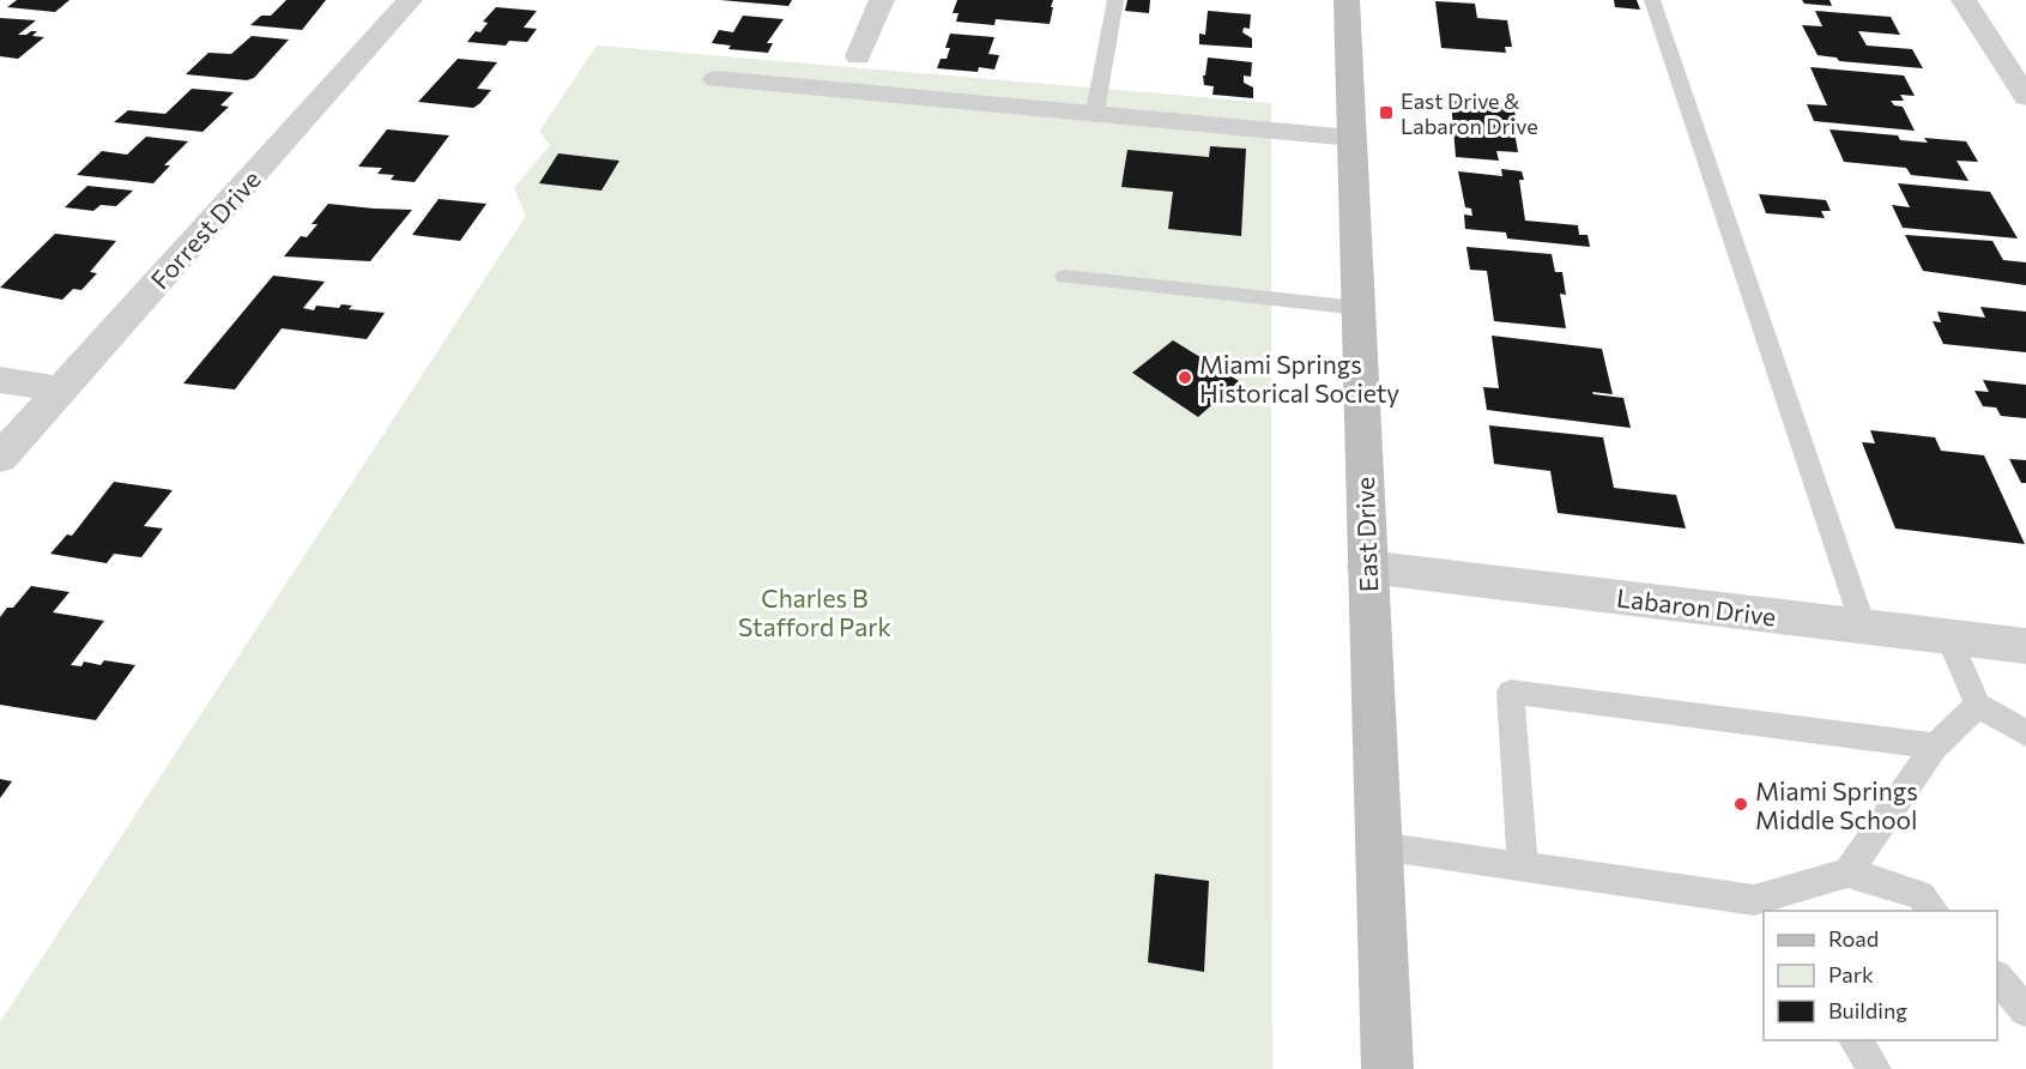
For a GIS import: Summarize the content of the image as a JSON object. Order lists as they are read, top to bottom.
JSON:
{
  "streets": {
    "street": ["Forrest Drive", "East Drive", "Labaron Drive"]
  },
  "crossings": [
    ["East Drive", "Labaron Drive"]
  ],
  "parks": ["Charles B Stafford Park"],
  "places": {
    "transit": ["East Drive & Labaron Drive"],
    "other": ["Miami Springs Historical Society", "Miami Springs Middle School"]
  },
  "legend": ["Road", "Park", "Building"]
}
